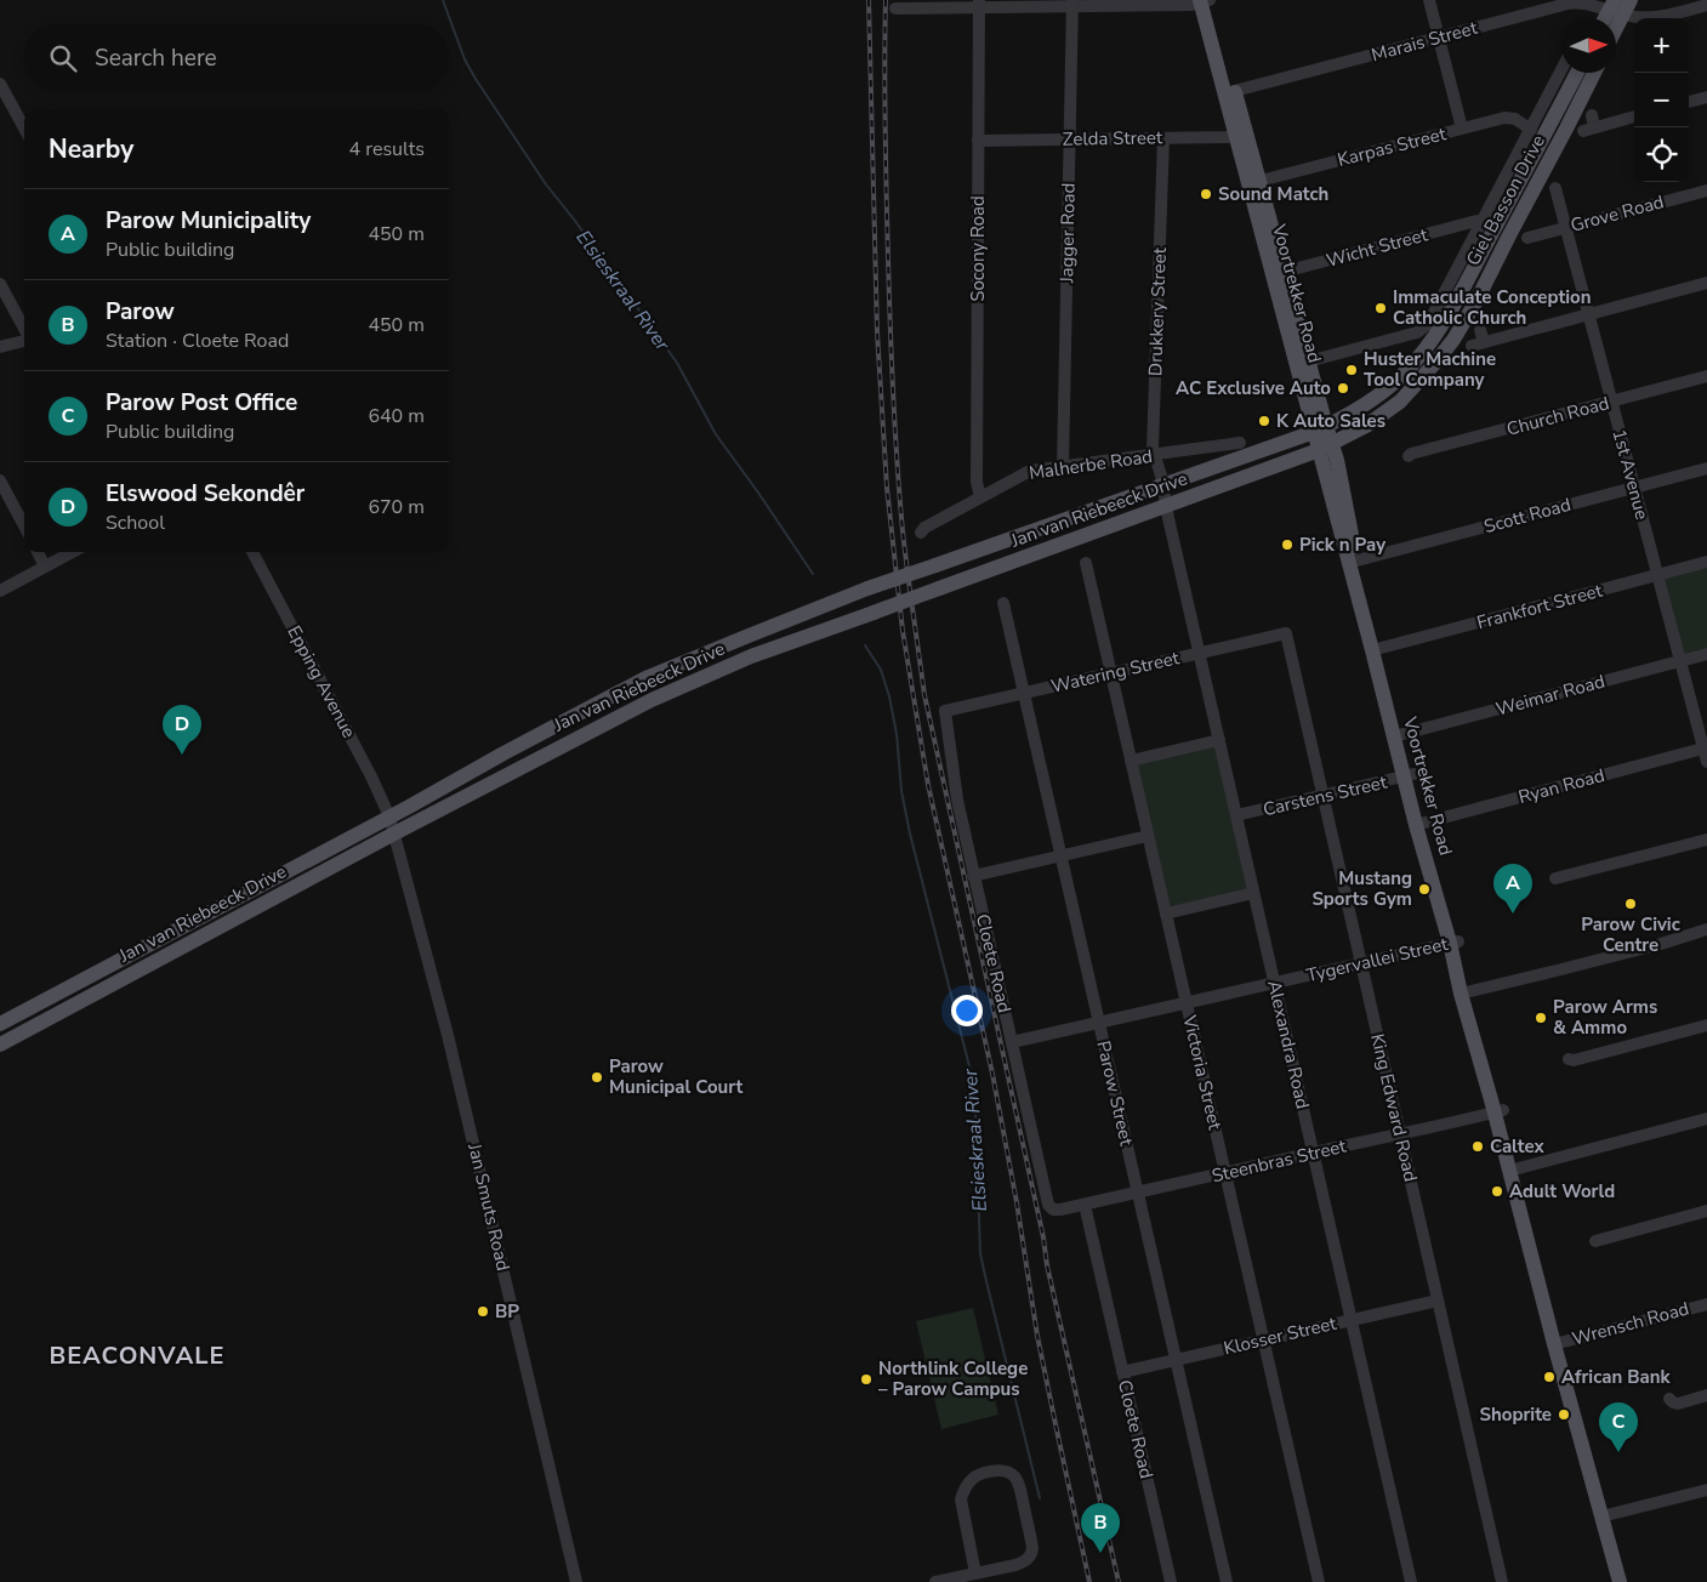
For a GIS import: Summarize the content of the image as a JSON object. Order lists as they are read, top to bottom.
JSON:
{
  "streets": {
    "main road": ["Giel Basson Drive", "Voortrekker Road", "Jan van Riebeeck Drive"],
    "street": [
      "Marais Street",
      "Zelda Street",
      "Karpas Street",
      "Grove Road",
      "Jagger Road",
      "Wicht Street",
      "Socony Road",
      "Drukkery Street",
      "Church Road",
      "Malherbe Road",
      "1st Avenue",
      "Scott Road",
      "Frankfort Street",
      "Watering Street",
      "Epping Avenue",
      "Weimar Road",
      "Ryan Road",
      "Carstens Street",
      "Tygervallei Street",
      "Cloete Road",
      "Alexandra Road",
      "Victoria Street",
      "Parow Street",
      "King Edward Road",
      "Steenbras Street",
      "Jan Smuts Road",
      "Wrensch Road",
      "Klosser Street"
    ]
  },
  "crossings": [
    ["Marais Street", "Voortrekker Road"],
    ["Zelda Street", "Jagger Road"],
    ["Zelda Street", "Socony Road"],
    ["Zelda Street", "Voortrekker Road"],
    ["Zelda Street", "Drukkery Street"],
    ["Karpas Street", "Voortrekker Road"],
    ["Giel Basson Drive", "Voortrekker Road"],
    ["Giel Basson Drive", "Jan van Riebeeck Drive"],
    ["Grove Road", "1st Avenue"],
    ["Jagger Road", "Malherbe Road"],
    ["Wicht Street", "Voortrekker Road"],
    ["Socony Road", "Malherbe Road"],
    ["Voortrekker Road", "Jan van Riebeeck Drive"],
    ["Voortrekker Road", "Scott Road"],
    ["Voortrekker Road", "Frankfort Street"],
    ["Voortrekker Road", "Weimar Road"],
    ["Voortrekker Road", "Ryan Road"],
    ["Voortrekker Road", "Carstens Street"],
    ["Voortrekker Road", "Tygervallei Street"],
    ["Voortrekker Road", "Steenbras Street"],
    ["Voortrekker Road", "Wrensch Road"],
    ["Drukkery Street", "Malherbe Road"],
    ["Drukkery Street", "Jan van Riebeeck Drive"],
    ["Drukkery Street", "Alexandra Road"],
    ["Church Road", "1st Avenue"],
    ["1st Avenue", "Scott Road"],
    ["1st Avenue", "Frankfort Street"],
    ["1st Avenue", "Weimar Road"],
    ["1st Avenue", "Ryan Road"],
    ["Jan van Riebeeck Drive", "Epping Avenue"],
    ["Jan van Riebeeck Drive", "Alexandra Road"],
    ["Jan van Riebeeck Drive", "Jan Smuts Road"],
    ["Watering Street", "Cloete Road"],
    ["Watering Street", "Alexandra Road"],
    ["Watering Street", "Victoria Street"],
    ["Watering Street", "Parow Street"],
    ["Watering Street", "King Edward Road"],
    ["Epping Avenue", "Jan Smuts Road"],
    ["Carstens Street", "Alexandra Road"],
    ["Carstens Street", "King Edward Road"],
    ["Tygervallei Street", "Cloete Road"],
    ["Tygervallei Street", "Alexandra Road"],
    ["Tygervallei Street", "Victoria Street"],
    ["Tygervallei Street", "Parow Street"],
    ["Tygervallei Street", "King Edward Road"],
    ["Cloete Road", "Steenbras Street"],
    ["Cloete Road", "Klosser Street"],
    ["Alexandra Road", "Steenbras Street"],
    ["Alexandra Road", "Klosser Street"],
    ["Victoria Street", "Steenbras Street"],
    ["Victoria Street", "Klosser Street"],
    ["Parow Street", "Steenbras Street"],
    ["Parow Street", "Klosser Street"],
    ["King Edward Road", "Steenbras Street"],
    ["King Edward Road", "Klosser Street"]
  ],
  "districts": ["BEACONVALE"],
  "water": ["Elsieskraal River"],
  "places": [
    "Sound Match",
    "Immaculate Conception Catholic Church",
    "Huster Machine Tool Company",
    "AC Exclusive Auto",
    "K Auto Sales",
    "Pick n Pay",
    "Mustang Sports Gym",
    "Parow Civic Centre",
    "Parow Arms & Ammo",
    "Parow Municipal Court",
    "Caltex",
    "Adult World",
    "BP",
    "African Bank",
    "Northlink College – Parow Campus",
    "Shoprite"
  ],
  "north": "right",
  "page": {
    "map_buttons": ["+", "−"],
    "search": "Search here",
    "heading": ["Nearby", "4 results"],
    "list": [
      {
        "mark": "A",
        "name": "Parow Municipality",
        "note": "Public building",
        "value": "450 m"
      },
      {
        "mark": "B",
        "name": "Parow",
        "note": "Station · Cloete Road",
        "value": "450 m"
      },
      {
        "mark": "C",
        "name": "Parow Post Office",
        "note": "Public building",
        "value": "640 m"
      },
      {
        "mark": "D",
        "name": "Elswood Sekondêr",
        "note": "School",
        "value": "670 m"
      }
    ],
    "pins": [
      "D",
      "A",
      "C",
      "B"
    ]
  }
}
